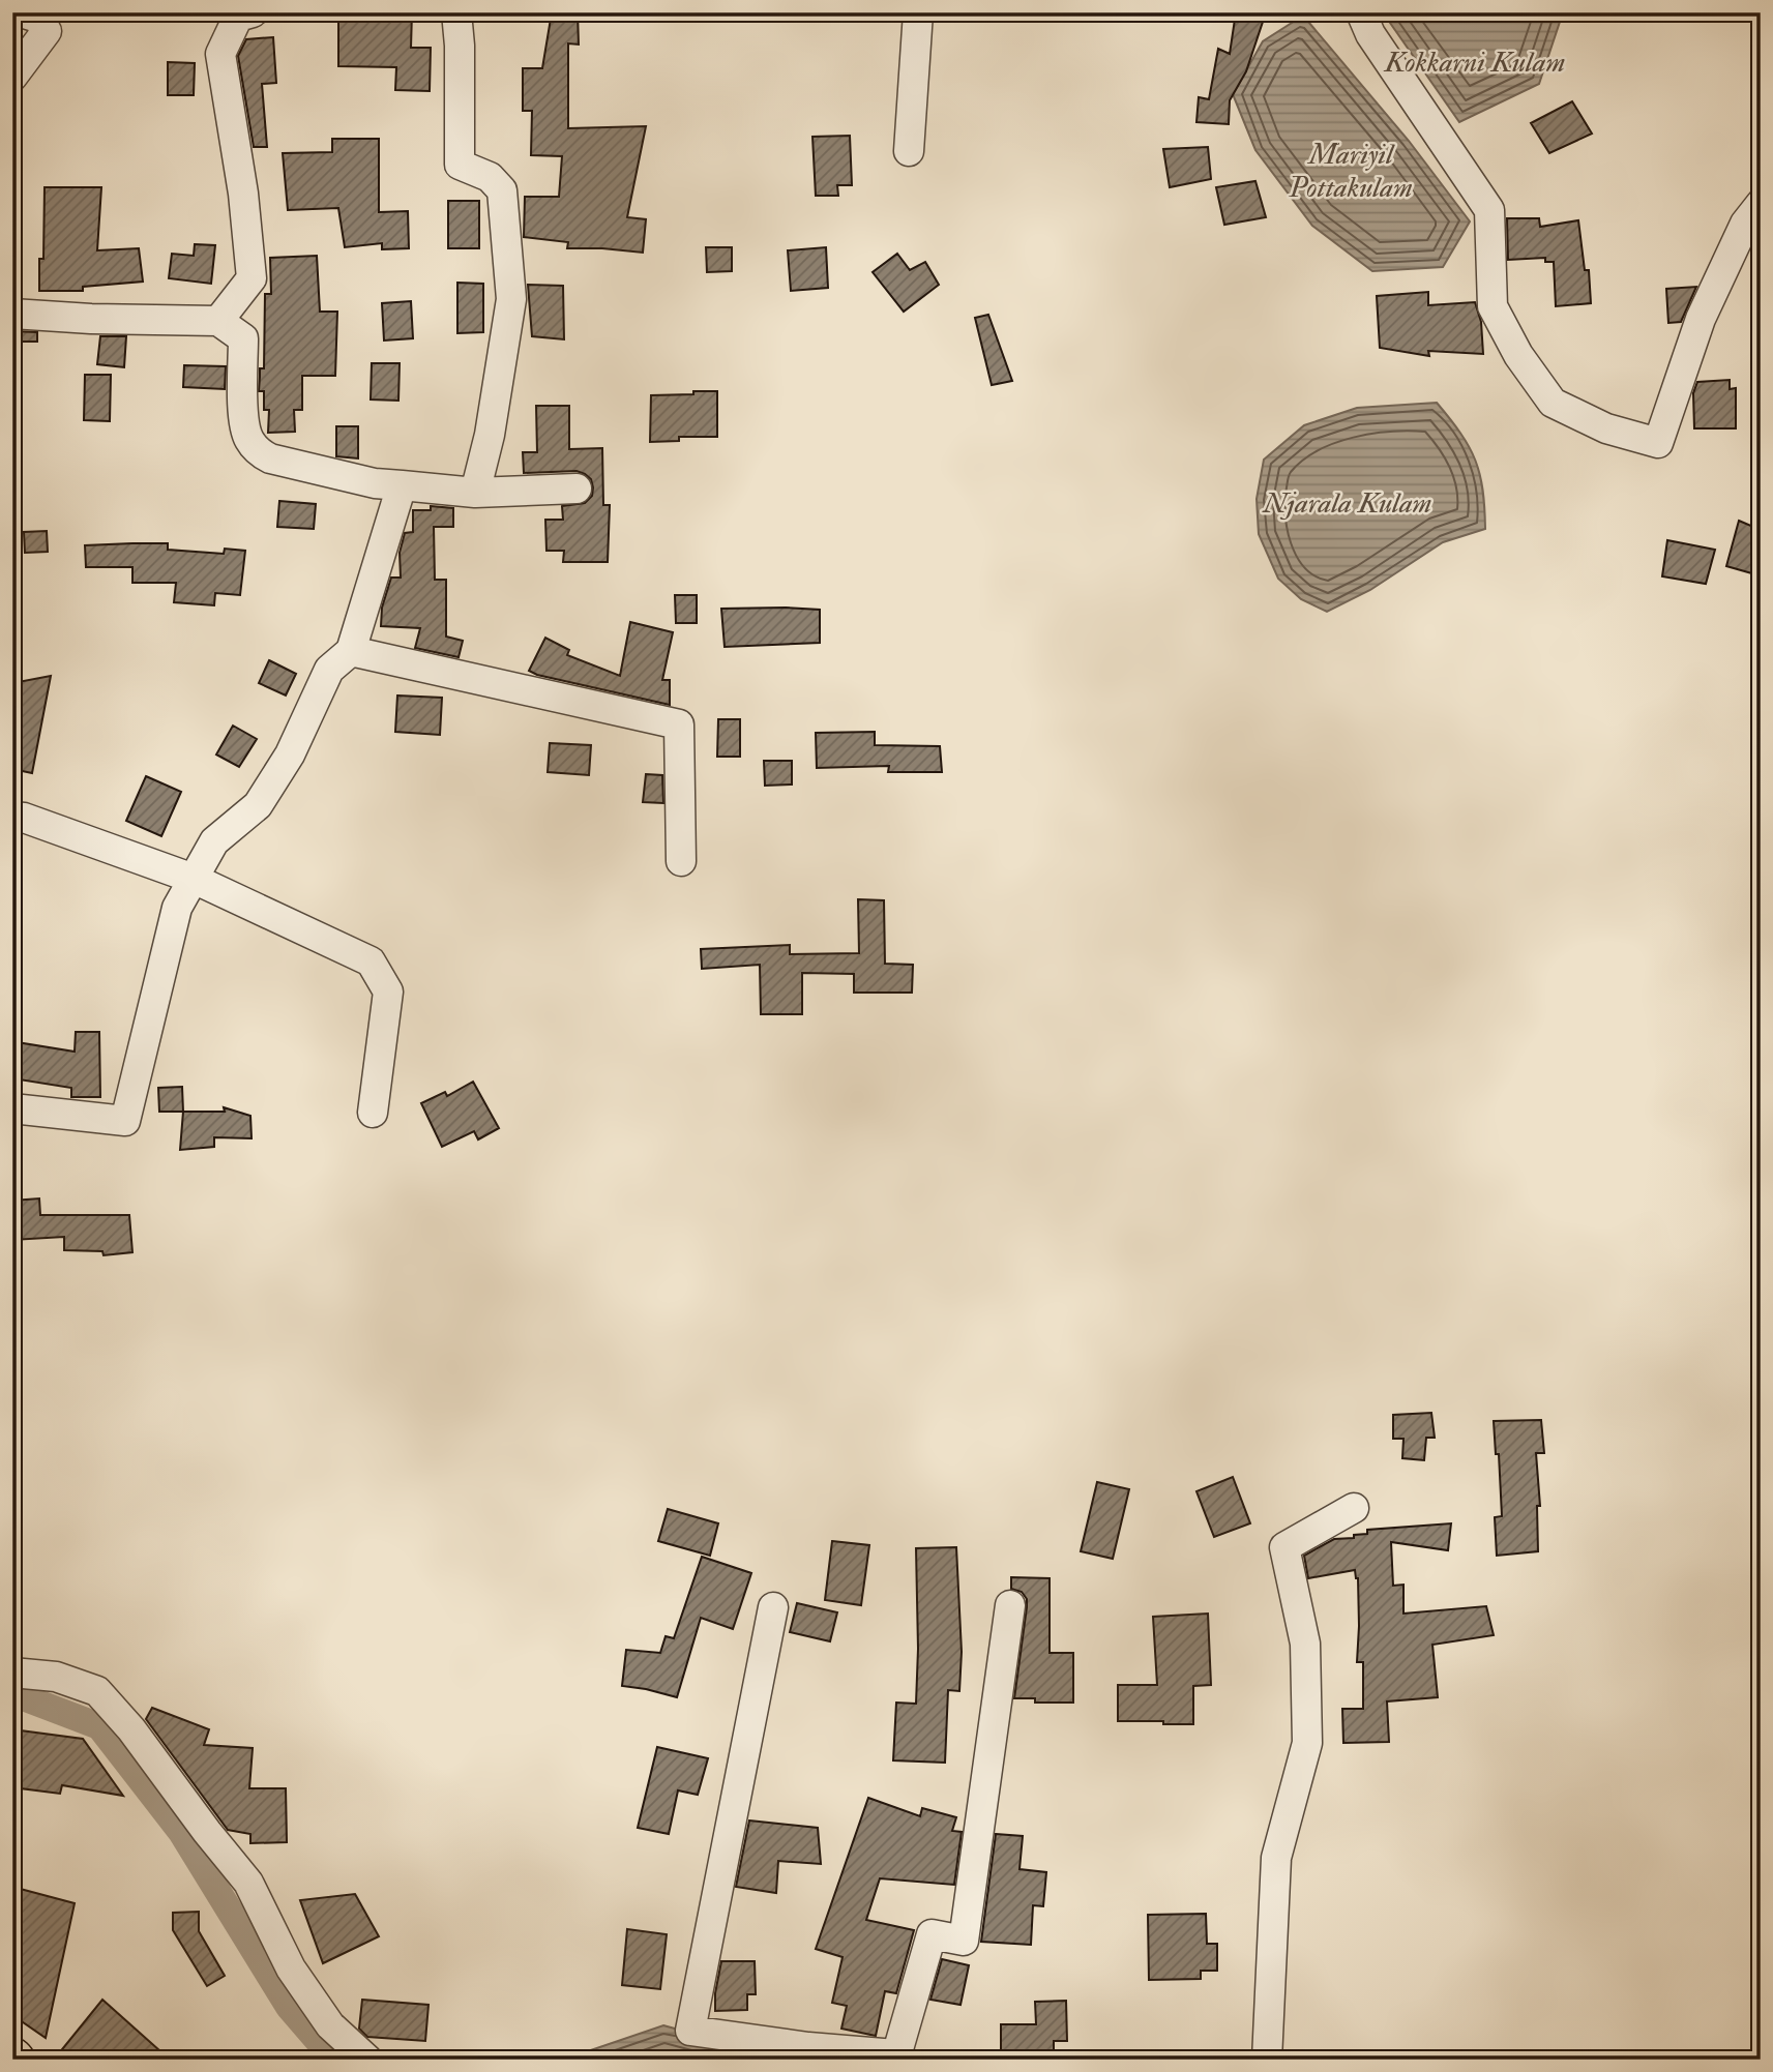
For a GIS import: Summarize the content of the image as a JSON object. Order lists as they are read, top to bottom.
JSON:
{
  "water": ["Kokkarni Kulam", "Mariyil Pottakulam", "Njarala Kulam"]
}
